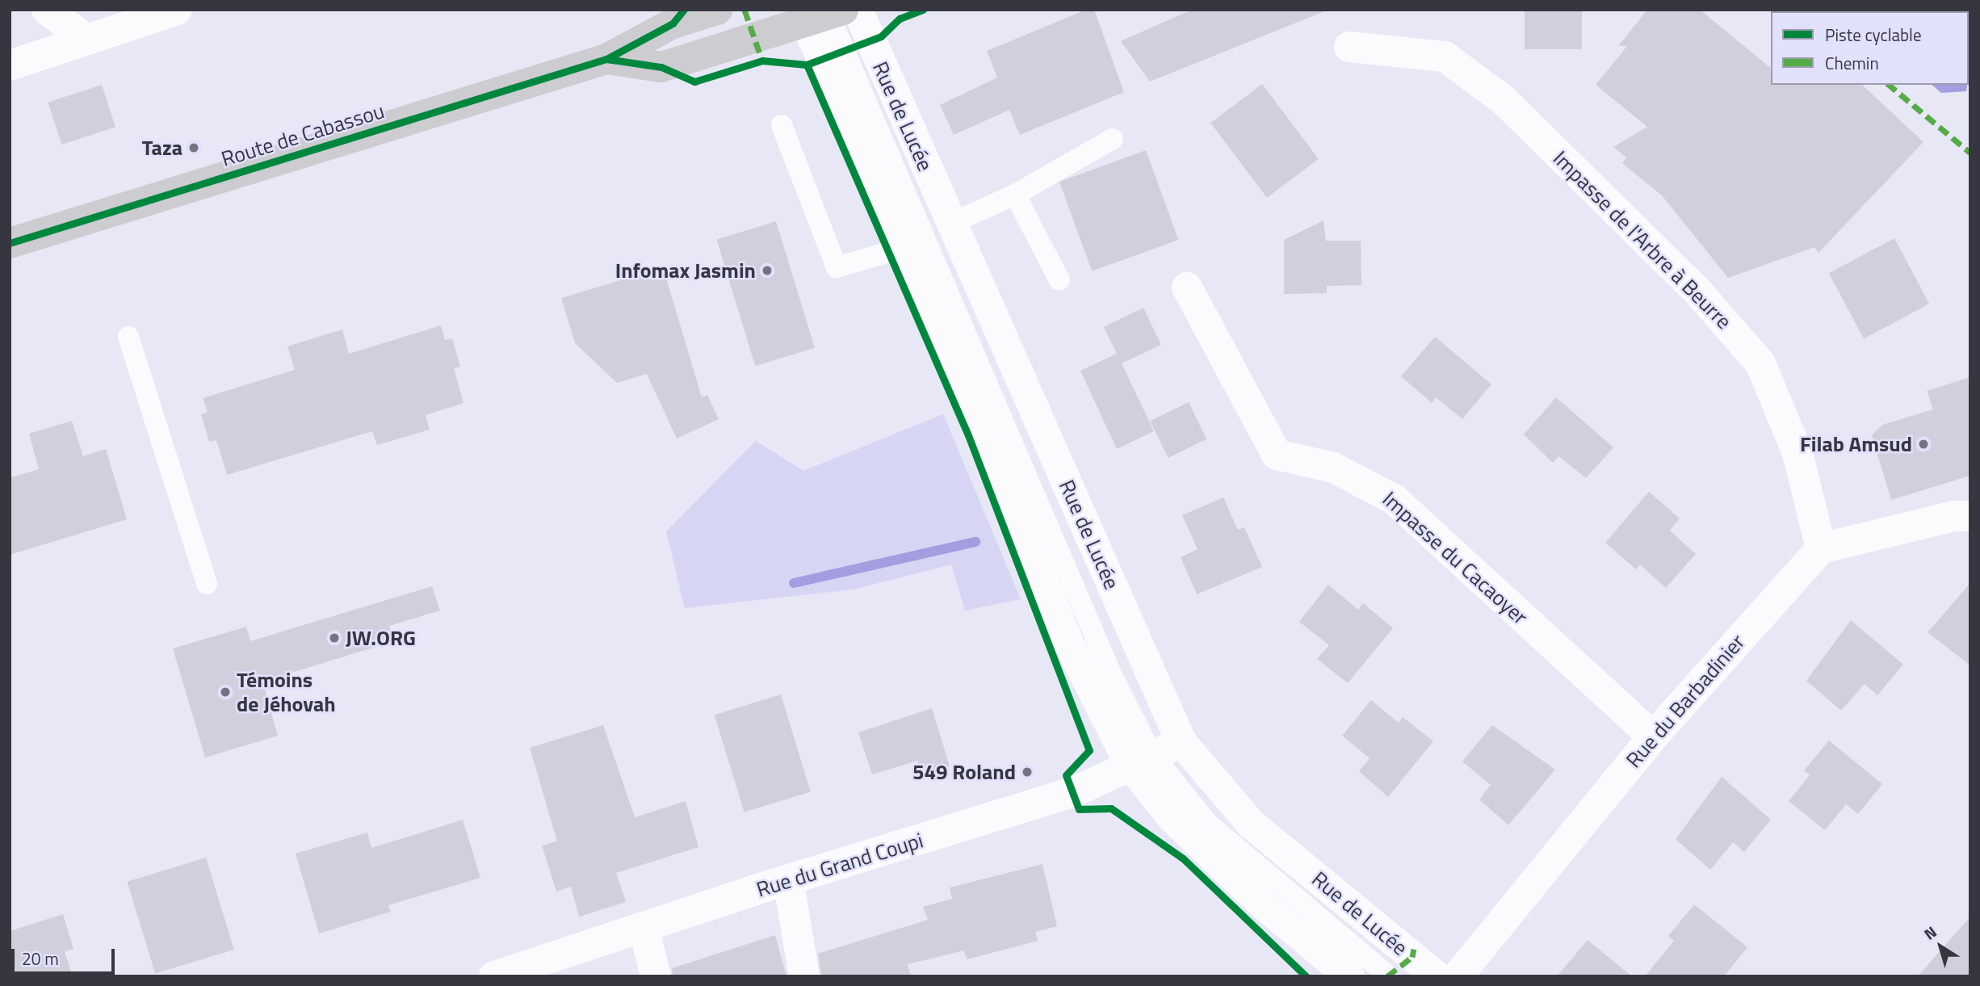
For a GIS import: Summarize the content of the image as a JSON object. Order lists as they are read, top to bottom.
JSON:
{
  "streets": {
    "main road": ["Route de Cabassou"],
    "street": [
      "Rue de Lucée",
      "Impasse de l'Arbre à Beurre",
      "Impasse du Cacaoyer",
      "Rue du Barbadinier",
      "Rue du Grand Coupi"
    ]
  },
  "crossings": [
    ["Rue de Lucée", "Route de Cabassou"],
    ["Rue de Lucée", "Rue du Grand Coupi"],
    ["Impasse de l'Arbre à Beurre", "Rue du Barbadinier"],
    ["Impasse du Cacaoyer", "Rue du Barbadinier"]
  ],
  "places": [
    "Taza",
    "Infomax Jasmin",
    "Filab Amsud",
    "JW.ORG",
    "Témoins de Jéhovah",
    "549 Roland"
  ],
  "legend": ["Piste cyclable", "Chemin"],
  "scale_bar": "20 m",
  "north": "top left"
}
